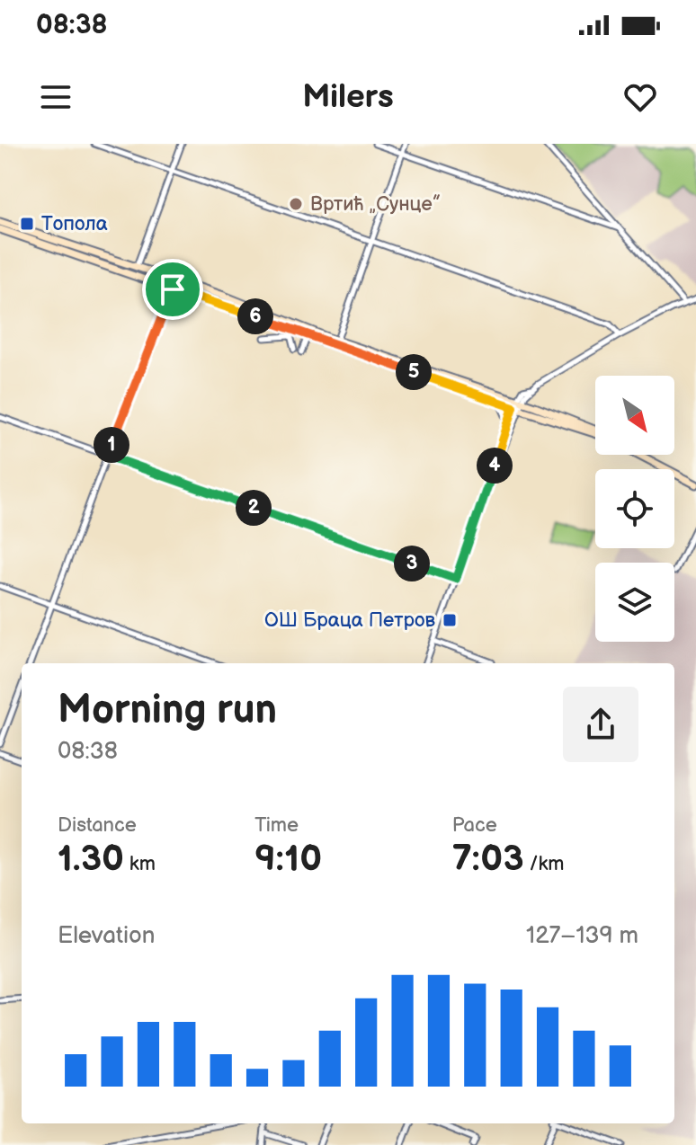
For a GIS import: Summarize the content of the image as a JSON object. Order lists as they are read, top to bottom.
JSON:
{
  "places": {
    "other": ["Вртић „Сунце”"],
    "transit": ["Топола", "ОШ Браца Петров"]
  },
  "north": "bottom right",
  "page": {
    "status": "08:38",
    "header": "Milers",
    "pins": [
      "6",
      "5",
      "1",
      "4",
      "2",
      "3"
    ],
    "heading": ["Morning run", "08:38"],
    "stats": [
      ["Distance", "1.30 km"],
      ["Time", "9:10"],
      ["Pace", "7:03 /km"]
    ],
    "chart": ["Elevation", "127–139 m"]
  }
}
